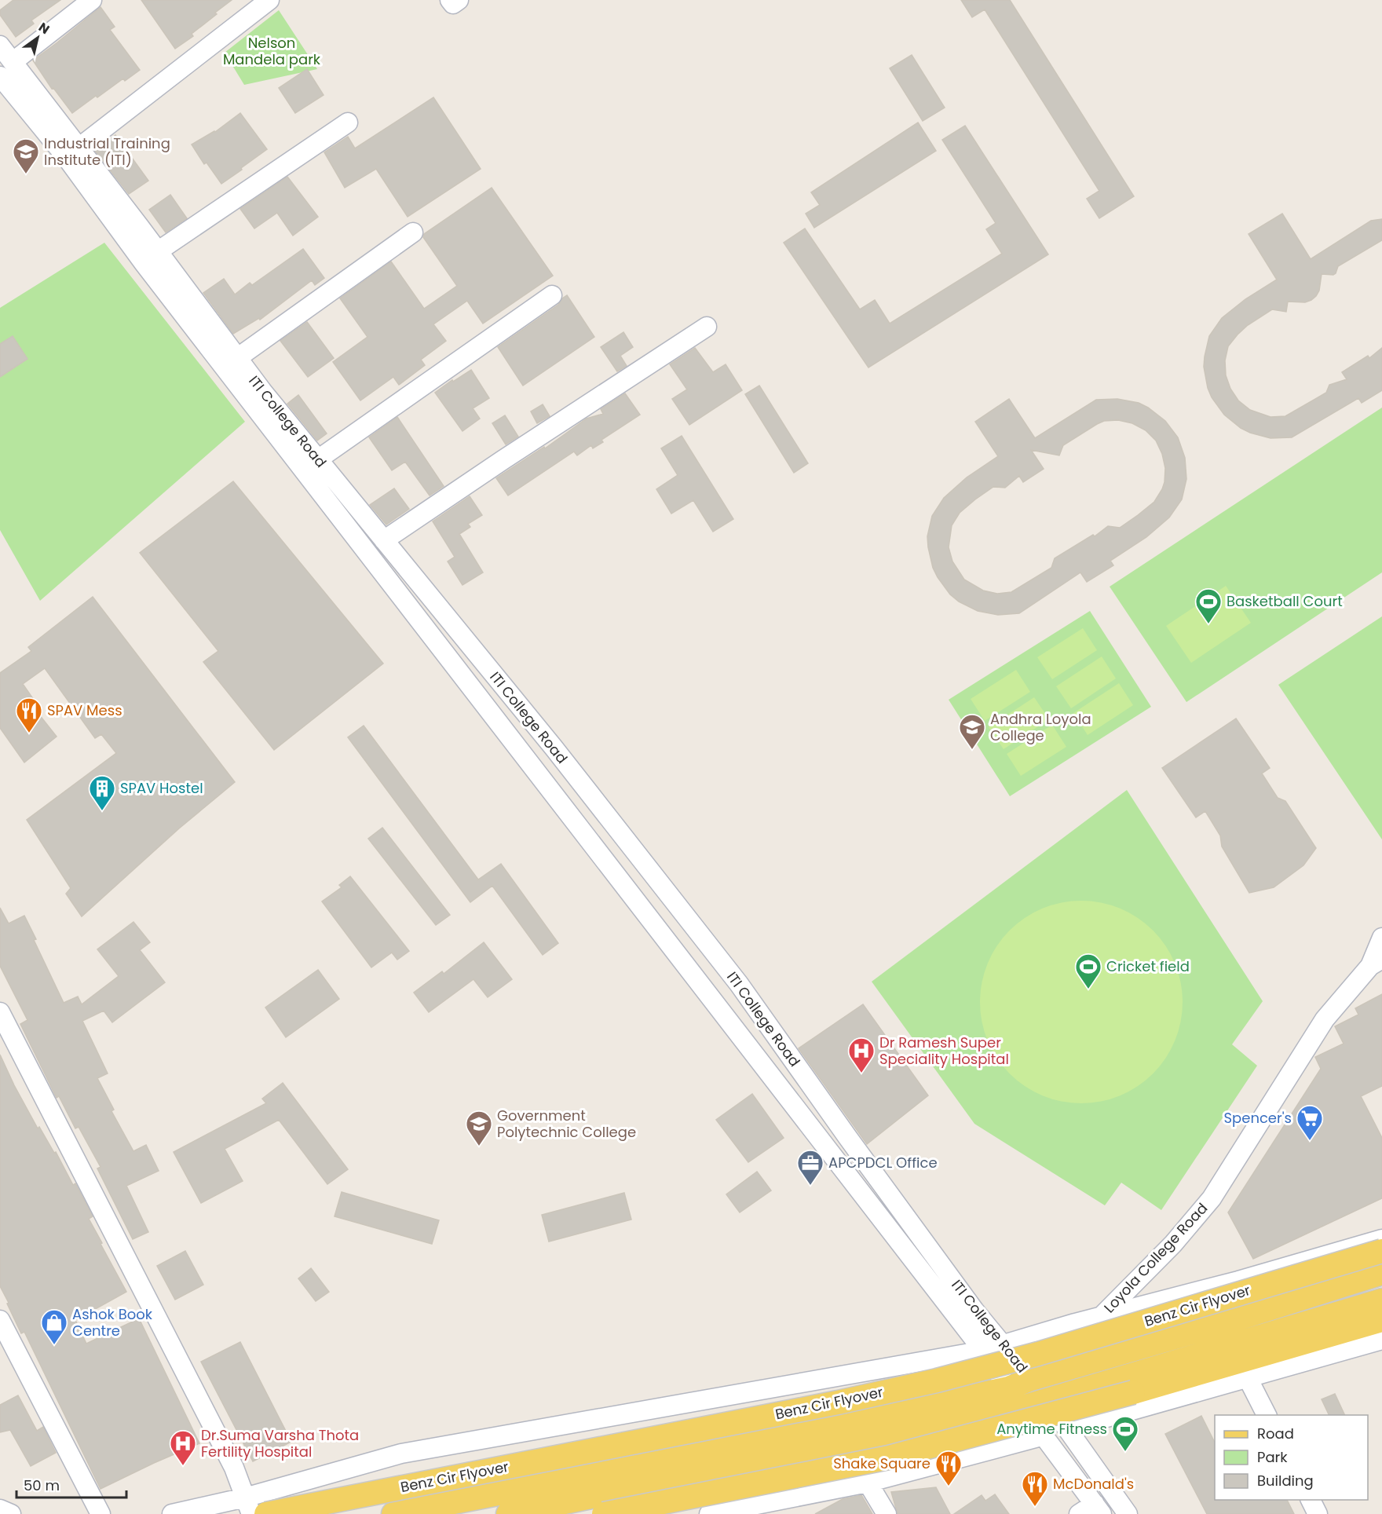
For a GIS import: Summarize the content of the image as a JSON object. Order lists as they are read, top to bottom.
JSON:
{
  "streets": {
    "main road": ["Benz Cir Flyover"],
    "street": ["ITI College Road", "Loyola College Road"]
  },
  "parks": ["Nelson Mandela park"],
  "places": {
    "school or university": ["Industrial Training Institute (ITI)", "Andhra Loyola College", "Government Polytechnic College"],
    "sports": ["Basketball Court", "Cricket field", "Anytime Fitness"],
    "restaurant": ["SPAV Mess", "Shake Square", "McDonald's"],
    "building": ["SPAV Hostel"],
    "hospital": ["Dr Ramesh Super Speciality Hospital", "Dr.Suma Varsha Thota Fertility Hospital"],
    "supermarket": ["Spencer's"],
    "office": ["APCPDCL Office"],
    "shop": ["Ashok Book Centre"]
  },
  "legend": ["Road", "Park", "Building"],
  "scale_bar": "50 m",
  "north": "top right"
}
